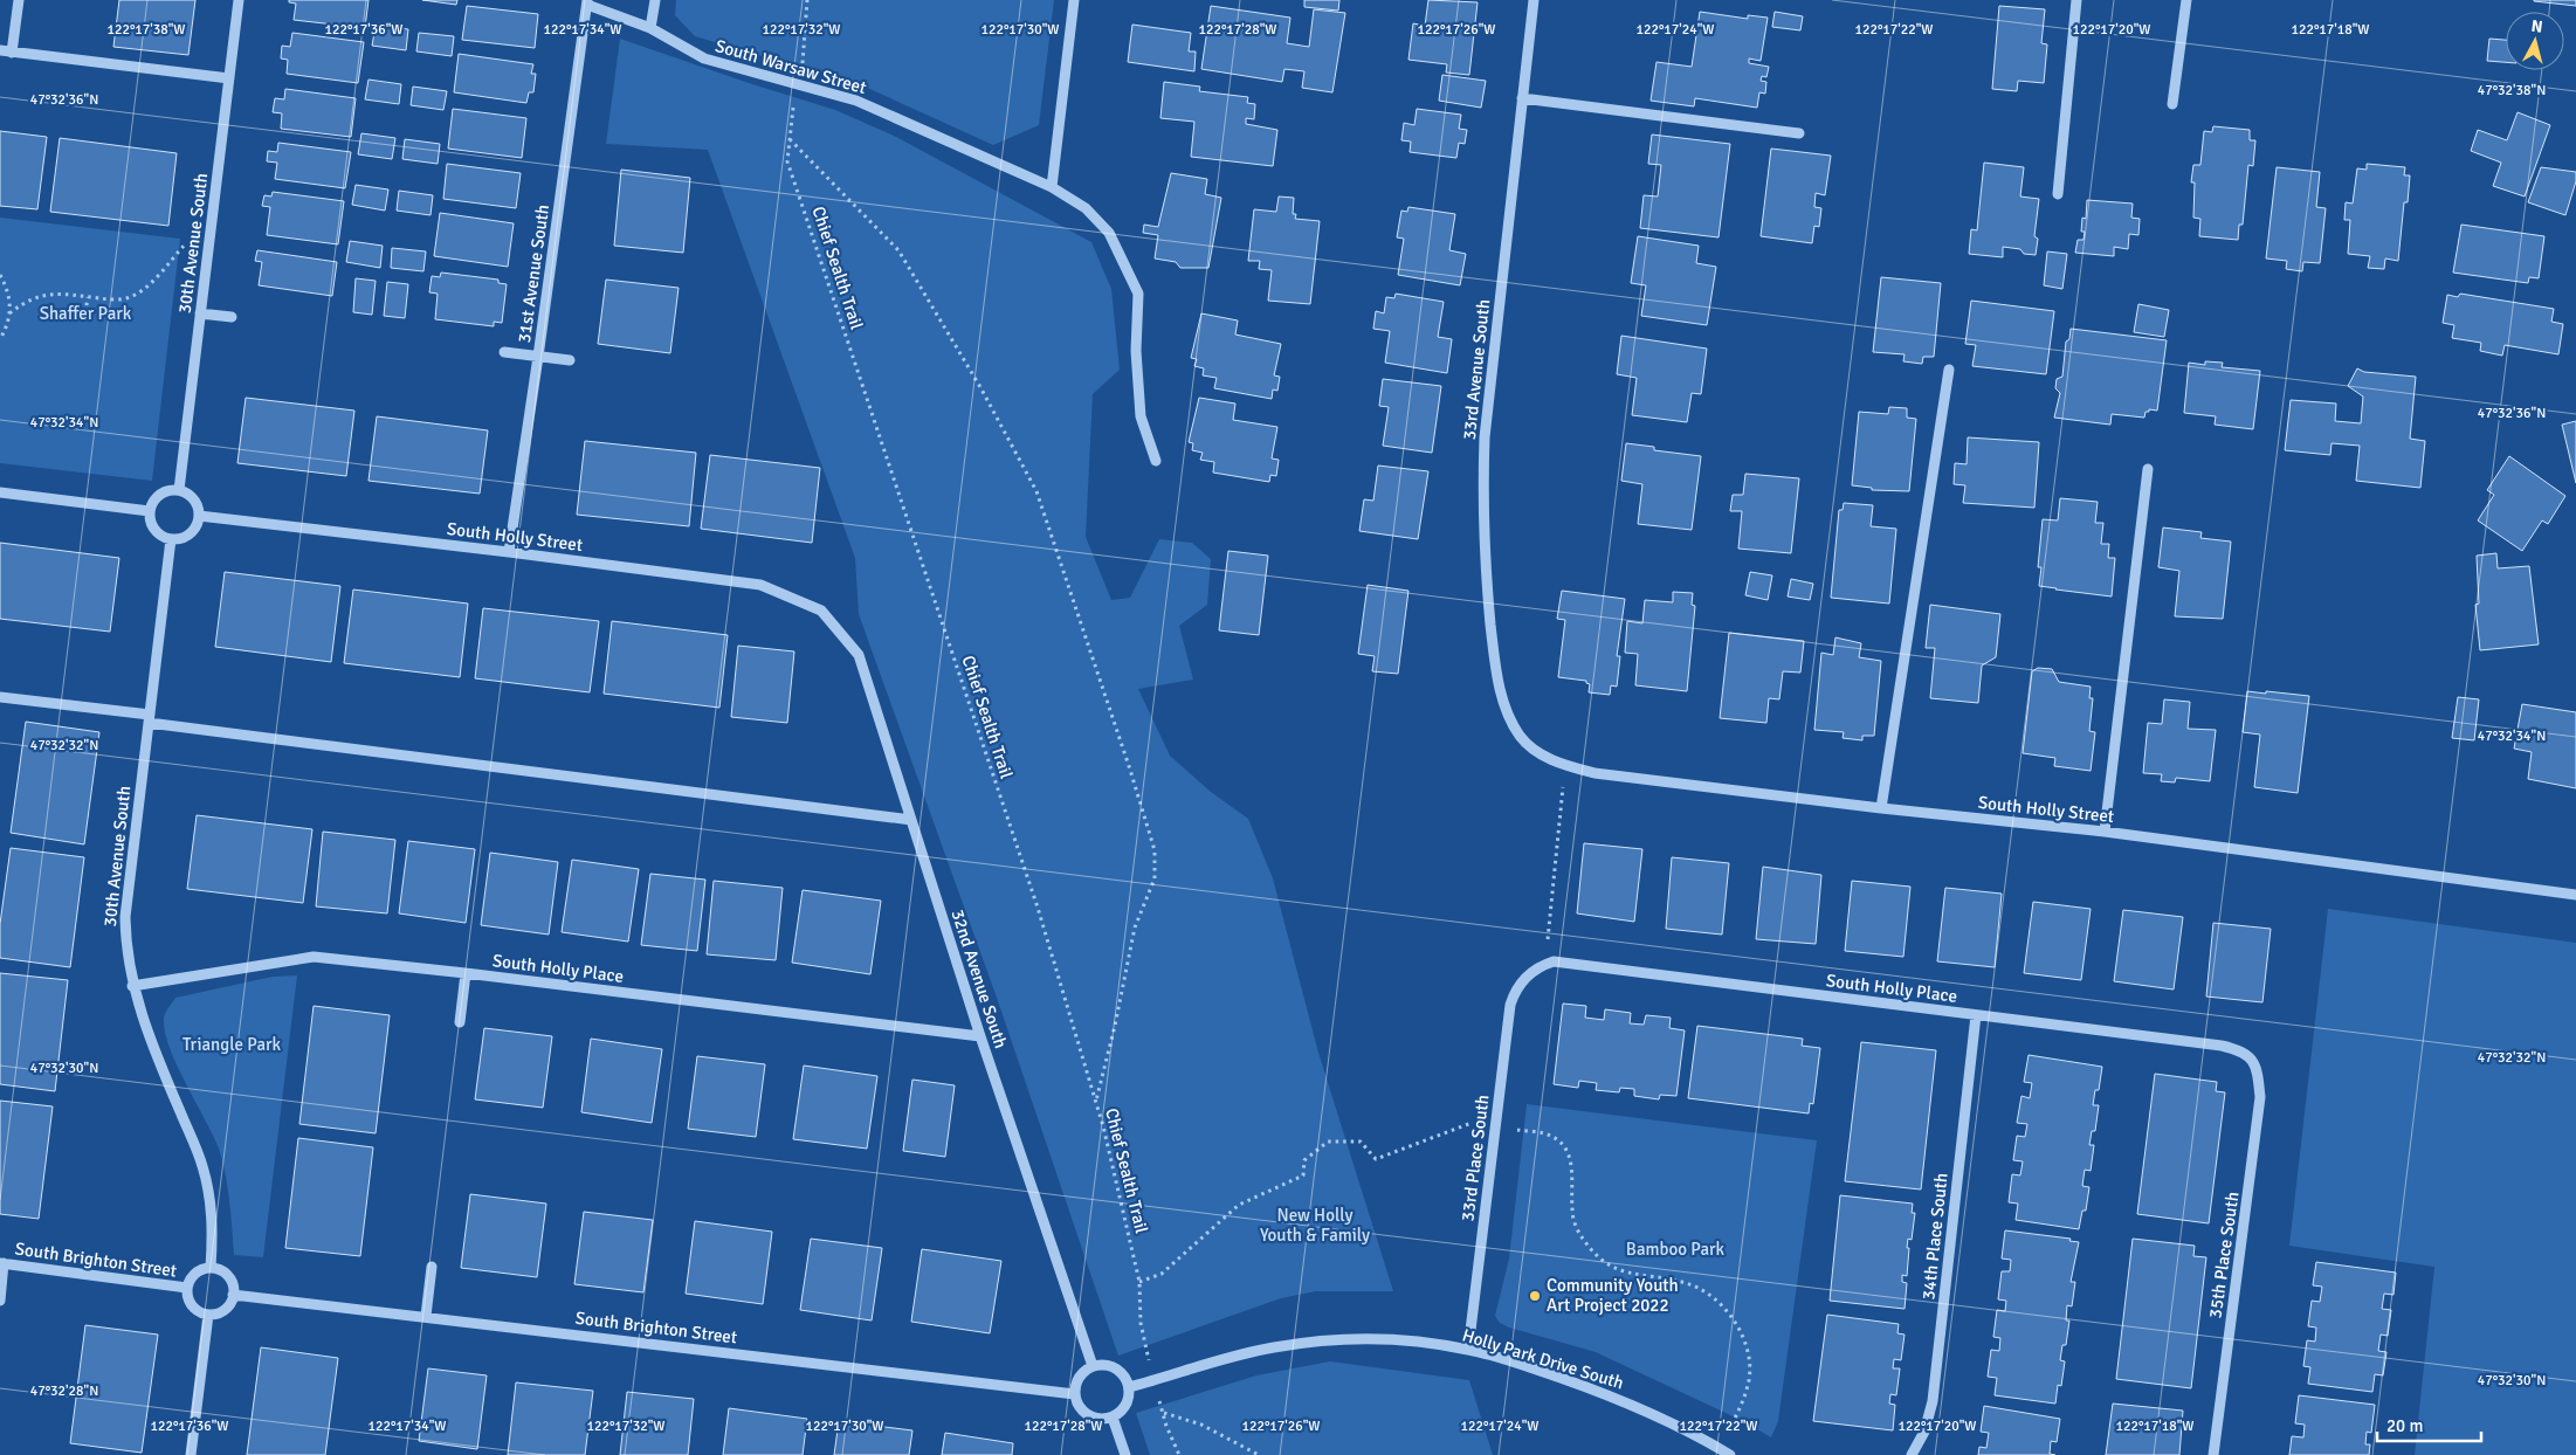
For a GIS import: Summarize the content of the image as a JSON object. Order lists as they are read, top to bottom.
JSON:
{
  "streets": {
    "street": [
      "South Warsaw Street",
      "30th Avenue South",
      "31st Avenue South",
      "33rd Avenue South",
      "South Holly Street",
      "South Holly Place",
      "32nd Avenue South",
      "33rd Place South",
      "34th Place South",
      "35th Place South",
      "South Brighton Street",
      "Holly Park Drive South"
    ],
    "path": ["Chief Sealth Trail"]
  },
  "crossings": [
    ["South Warsaw Street", "31st Avenue South"],
    ["30th Avenue South", "South Holly Street"],
    ["30th Avenue South", "South Holly Place"],
    ["30th Avenue South", "South Brighton Street"],
    ["31st Avenue South", "South Holly Street"],
    ["33rd Avenue South", "South Holly Street"],
    ["South Holly Street", "32nd Avenue South"],
    ["South Holly Place", "32nd Avenue South"],
    ["South Holly Place", "33rd Place South"],
    ["South Holly Place", "34th Place South"],
    ["South Holly Place", "35th Place South"],
    ["32nd Avenue South", "South Brighton Street"],
    ["32nd Avenue South", "Holly Park Drive South"],
    ["33rd Place South", "Holly Park Drive South"],
    ["South Brighton Street", "Holly Park Drive South"]
  ],
  "parks": [
    "Shaffer Park",
    "Triangle Park",
    "New Holly Youth & Family",
    "Bamboo Park"
  ],
  "places": ["Community Youth Art Project 2022"],
  "scale_bar": "20 m",
  "north": "top",
  "coordinates": [
    "122°17'38\"W",
    "122°17'36\"W",
    "122°17'34\"W",
    "122°17'32\"W",
    "122°17'30\"W",
    "122°17'28\"W",
    "122°17'26\"W",
    "122°17'24\"W",
    "122°17'22\"W",
    "122°17'20\"W",
    "122°17'18\"W",
    "47°32'38\"N",
    "47°32'36\"N",
    "47°32'34\"N",
    "47°32'32\"N",
    "47°32'30\"N",
    "47°32'28\"N"
  ]
}
